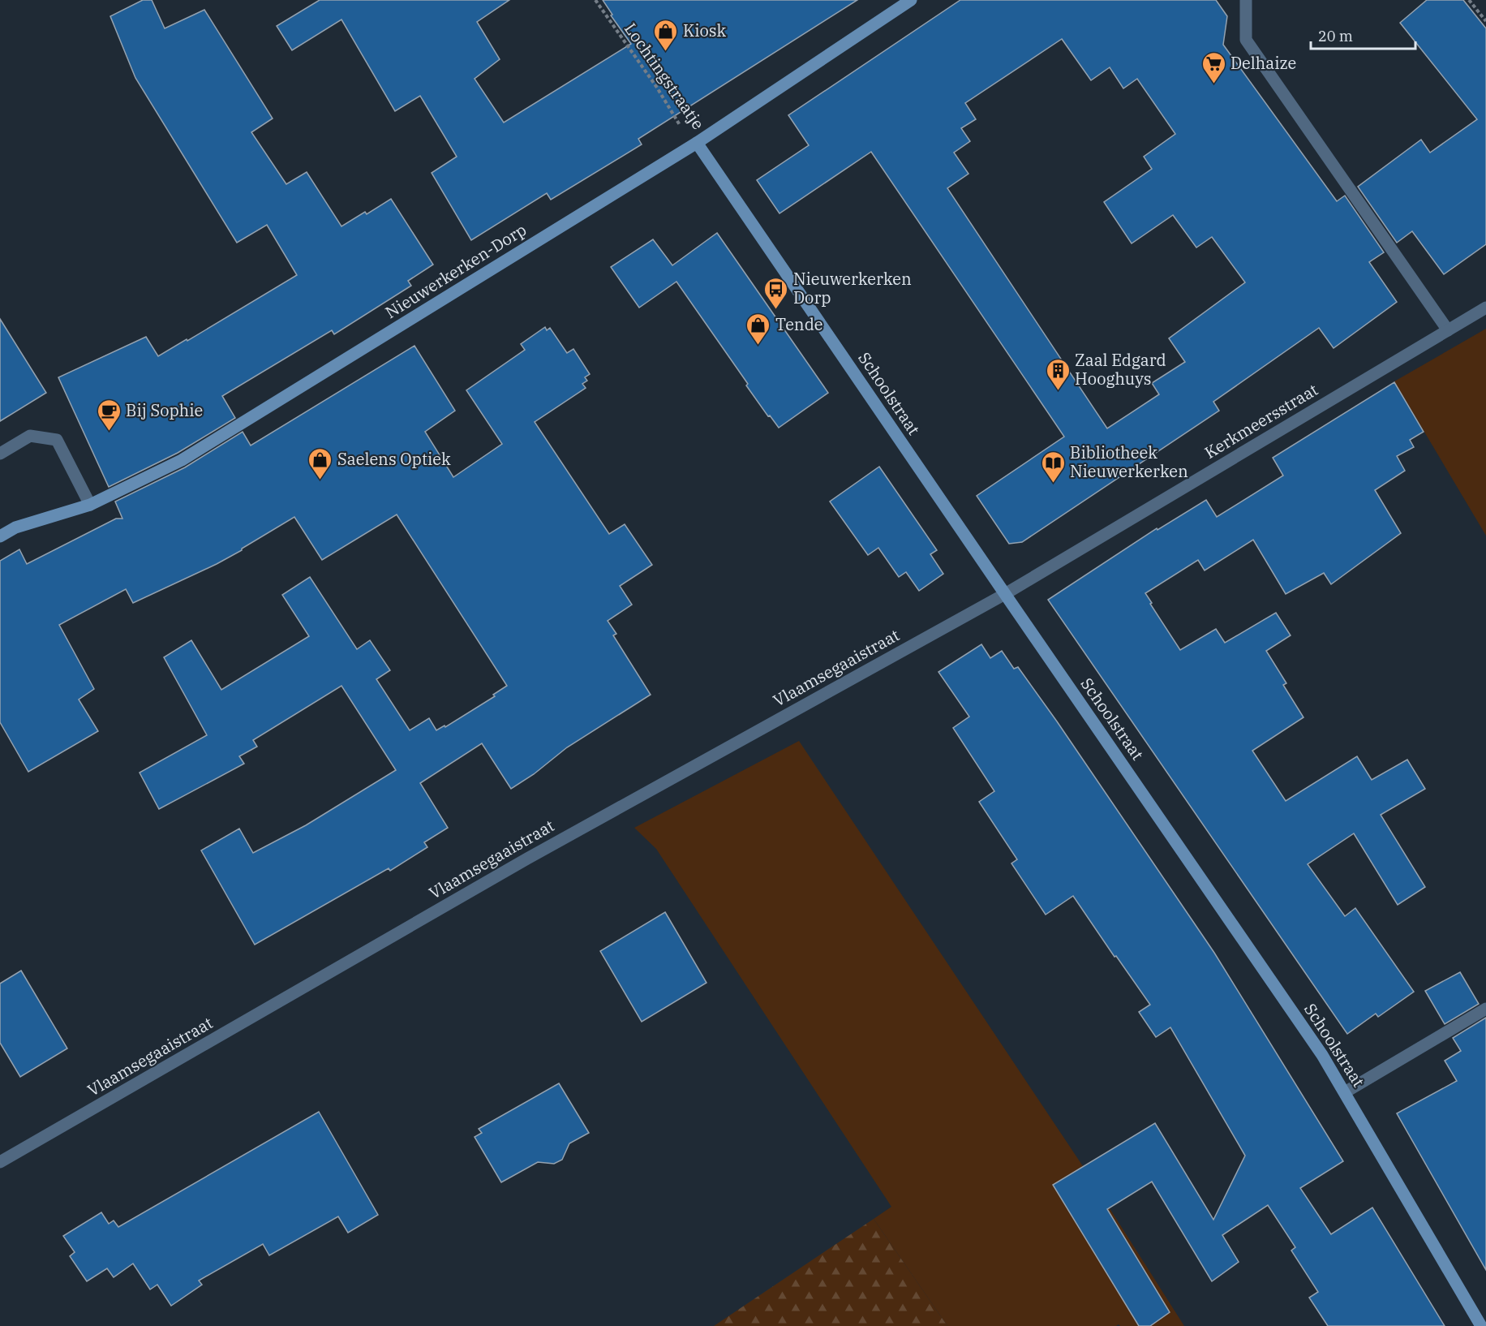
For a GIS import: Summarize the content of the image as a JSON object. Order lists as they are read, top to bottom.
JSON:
{
  "streets": {
    "street": [
      "Nieuwerkerken-Dorp",
      "Schoolstraat",
      "Kerkmeersstraat",
      "Vlaamsegaaistraat"
    ],
    "path": ["Lochtingstraatje"]
  },
  "crossings": [
    ["Lochtingstraatje", "Nieuwerkerken-Dorp"],
    ["Lochtingstraatje", "Schoolstraat"],
    ["Nieuwerkerken-Dorp", "Schoolstraat"],
    ["Schoolstraat", "Kerkmeersstraat"],
    ["Schoolstraat", "Vlaamsegaaistraat"],
    ["Kerkmeersstraat", "Vlaamsegaaistraat"]
  ],
  "places": {
    "shop": ["Kiosk", "Tende", "Saelens Optiek"],
    "supermarket": ["Delhaize"],
    "bus stop": ["Nieuwerkerken Dorp"],
    "building": ["Zaal Edgard Hooghuys"],
    "cafe": ["Bij Sophie"],
    "library": ["Bibliotheek Nieuwerkerken"]
  },
  "scale_bar": "20 m"
}
